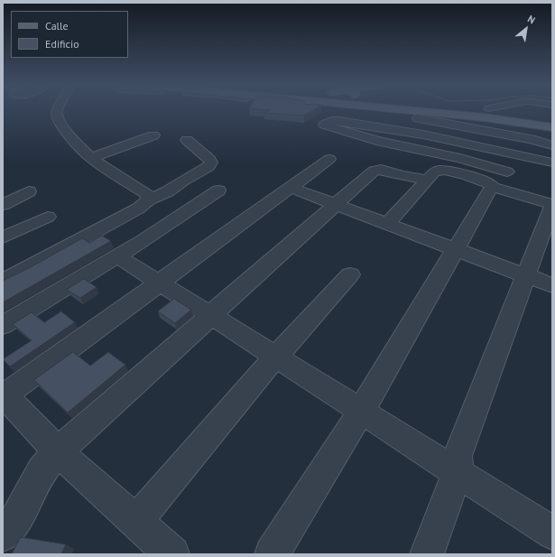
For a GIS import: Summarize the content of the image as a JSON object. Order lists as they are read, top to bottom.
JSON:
{
  "legend": ["Calle", "Edificio"],
  "north": "top right"
}
